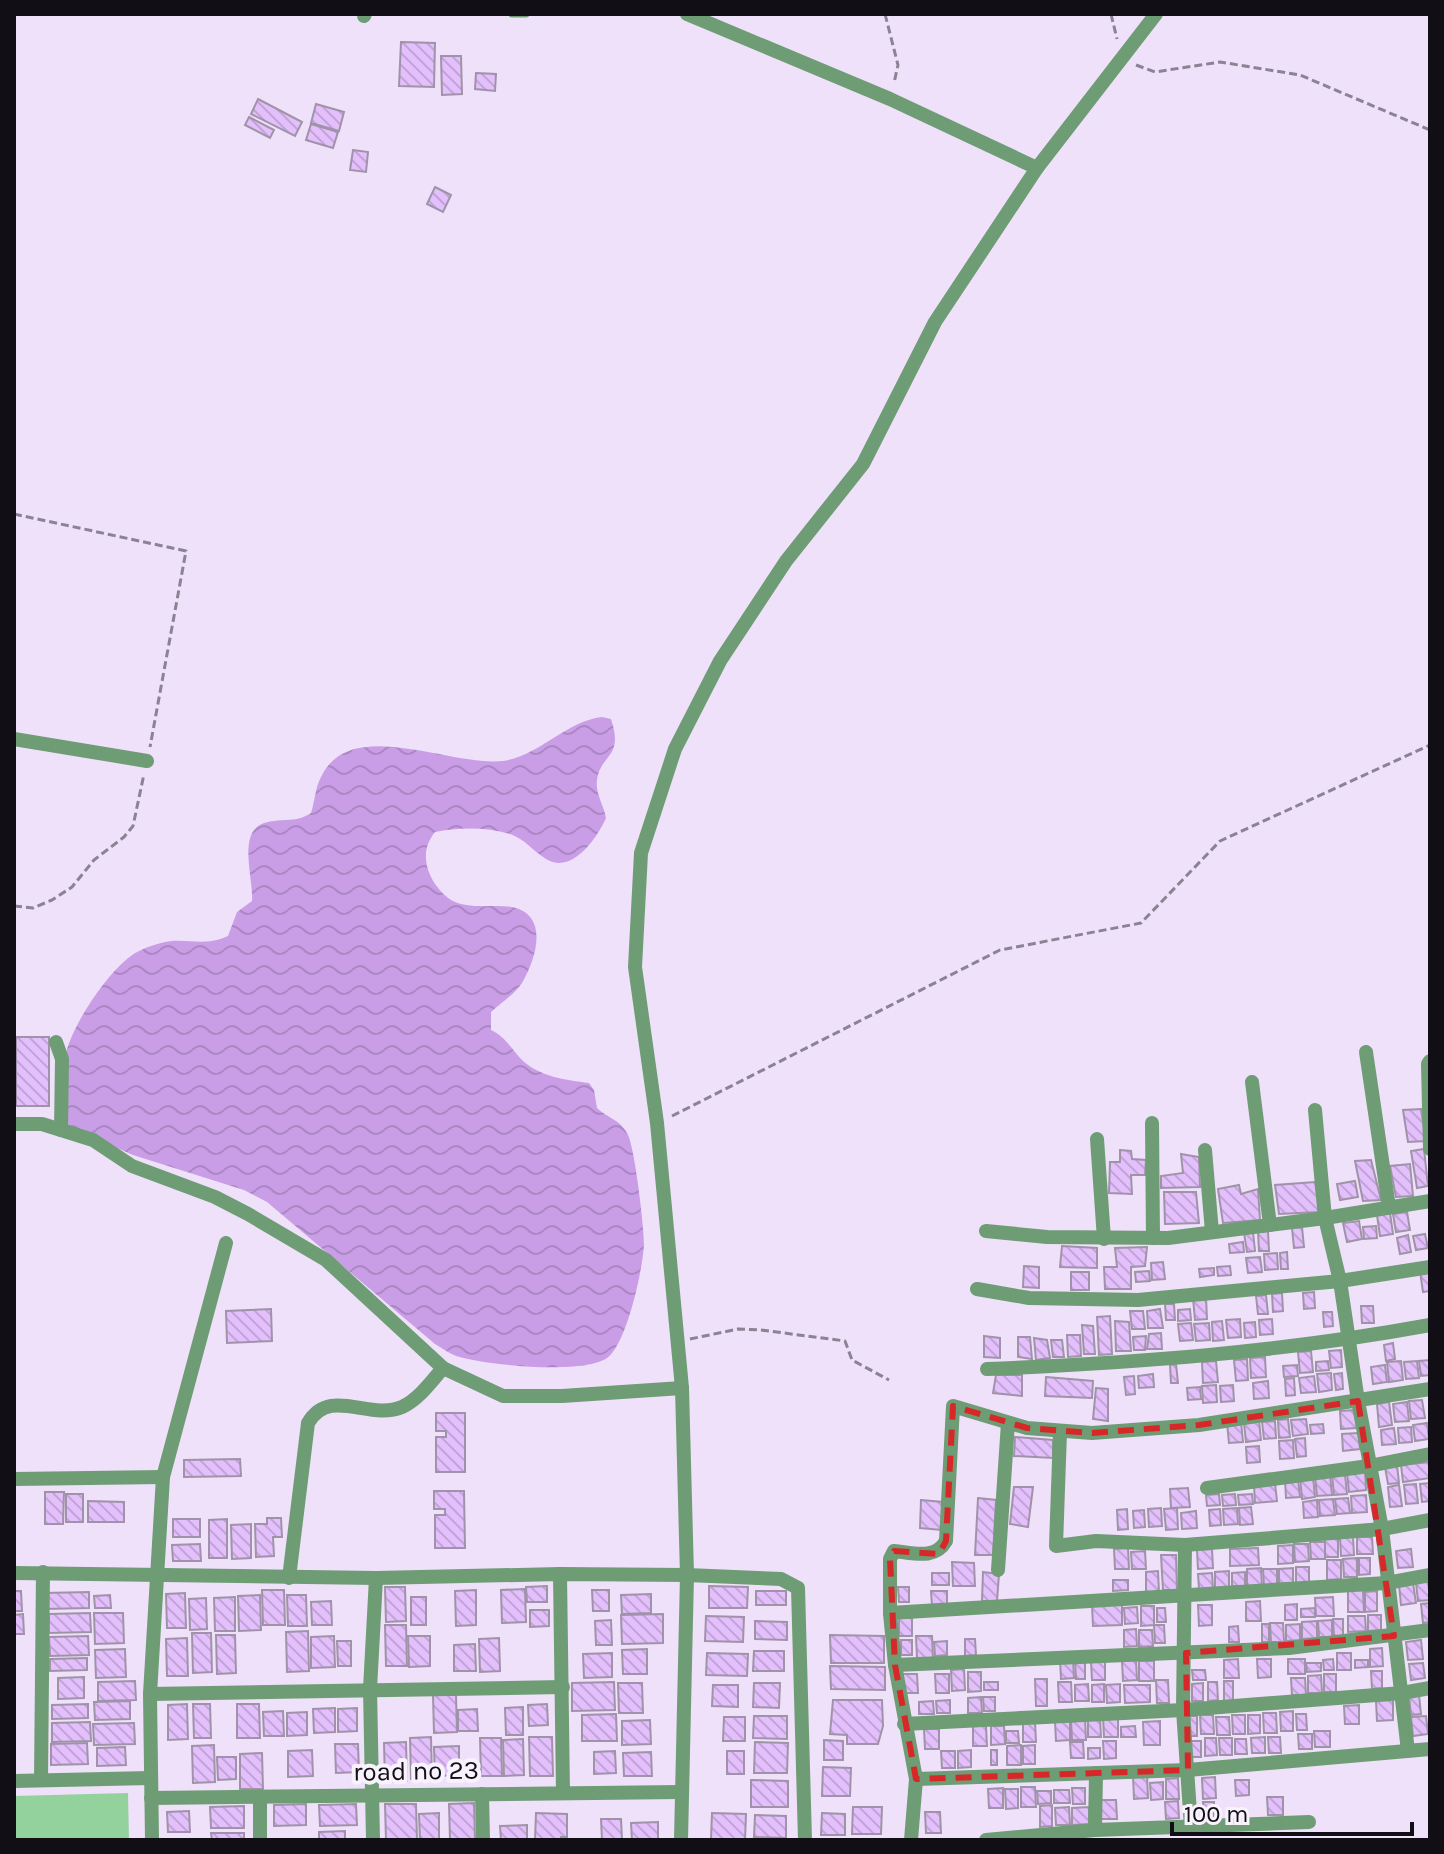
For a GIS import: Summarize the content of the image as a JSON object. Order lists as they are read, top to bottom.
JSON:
{
  "streets": {
    "street": ["road no 23"]
  },
  "scale_bar": "100 m"
}
